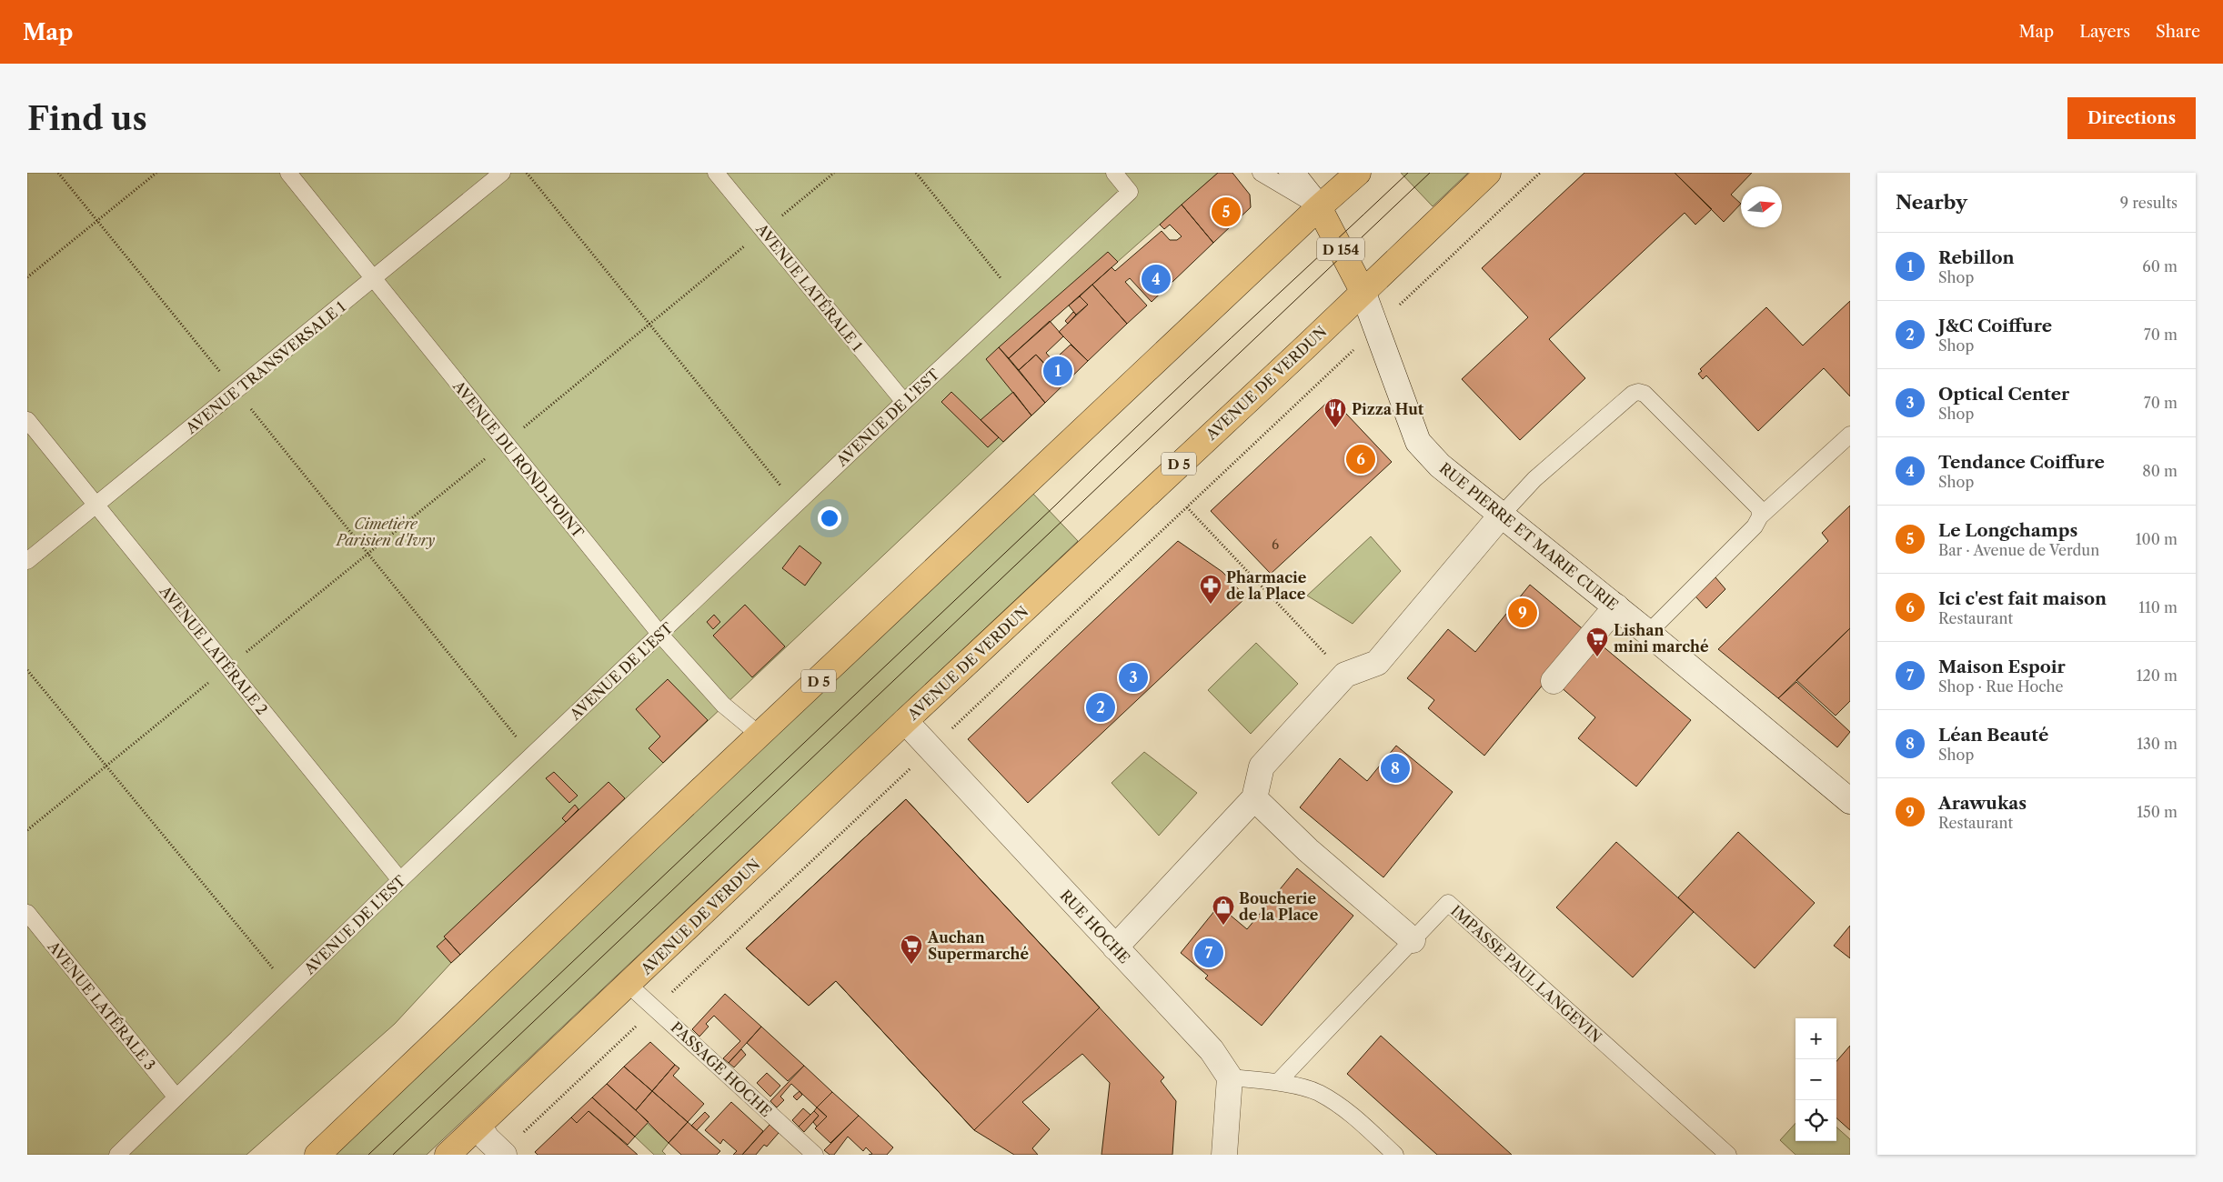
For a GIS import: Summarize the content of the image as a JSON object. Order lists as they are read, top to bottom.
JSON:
{
  "streets": {
    "main road": ["D 154", "AVENUE DE VERDUN", "D 5"],
    "street": ["RUE PIERRE ET MARIE CURIE", "RUE HOCHE"],
    "lane": [
      "AVENUE LATÉRALE 1",
      "AVENUE TRANSVERSALE 1",
      "AVENUE DE L'EST",
      "AVENUE DU ROND-POINT",
      "AVENUE LATÉRALE 2",
      "IMPASSE PAUL LANGEVIN",
      "AVENUE LATÉRALE 3",
      "PASSAGE HOCHE"
    ]
  },
  "crossings": [
    ["D 154", "AVENUE DE VERDUN"],
    ["D 154", "D 5"],
    ["D 154", "RUE PIERRE ET MARIE CURIE"],
    ["AVENUE LATÉRALE 1", "AVENUE DE L'EST"],
    ["AVENUE TRANSVERSALE 1", "AVENUE DU ROND-POINT"],
    ["AVENUE TRANSVERSALE 1", "AVENUE LATÉRALE 2"],
    ["AVENUE DE VERDUN", "RUE PIERRE ET MARIE CURIE"],
    ["AVENUE DE VERDUN", "RUE HOCHE"],
    ["AVENUE DE VERDUN", "PASSAGE HOCHE"],
    ["AVENUE DE L'EST", "AVENUE DU ROND-POINT"],
    ["AVENUE DE L'EST", "AVENUE LATÉRALE 2"],
    ["AVENUE DE L'EST", "AVENUE LATÉRALE 3"],
    ["AVENUE DU ROND-POINT", "D 5"]
  ],
  "parks": ["Cimetière Parisien d'Ivry"],
  "places": {
    "restaurant": ["Pizza Hut"],
    "pharmacy": ["Pharmacie de la Place"],
    "supermarket": ["Lishan mini marché", "Auchan Supermarché"],
    "shop": ["Boucherie de la Place"]
  },
  "house_numbers": ["6"],
  "north": "right",
  "page": {
    "header": "Map",
    "nav": ["Map", "Layers", "Share"],
    "buttons": "Directions",
    "title": "Find us",
    "heading": ["Nearby", "9 results"],
    "pins": [
      "5",
      "4",
      "1",
      "6",
      "9",
      "3",
      "2",
      "8",
      "7"
    ],
    "list": [
      {
        "mark": "1",
        "name": "Rebillon",
        "note": "Shop",
        "value": "60 m"
      },
      {
        "mark": "2",
        "name": "J&C Coiffure",
        "note": "Shop",
        "value": "70 m"
      },
      {
        "mark": "3",
        "name": "Optical Center",
        "note": "Shop",
        "value": "70 m"
      },
      {
        "mark": "4",
        "name": "Tendance Coiffure",
        "note": "Shop",
        "value": "80 m"
      },
      {
        "mark": "5",
        "name": "Le Longchamps",
        "note": "Bar · Avenue de Verdun",
        "value": "100 m"
      },
      {
        "mark": "6",
        "name": "Ici c'est fait maison",
        "note": "Restaurant",
        "value": "110 m"
      },
      {
        "mark": "7",
        "name": "Maison Espoir",
        "note": "Shop · Rue Hoche",
        "value": "120 m"
      },
      {
        "mark": "8",
        "name": "Léan Beauté",
        "note": "Shop",
        "value": "130 m"
      },
      {
        "mark": "9",
        "name": "Arawukas",
        "note": "Restaurant",
        "value": "150 m"
      }
    ],
    "map_buttons": ["+", "−"]
  }
}
